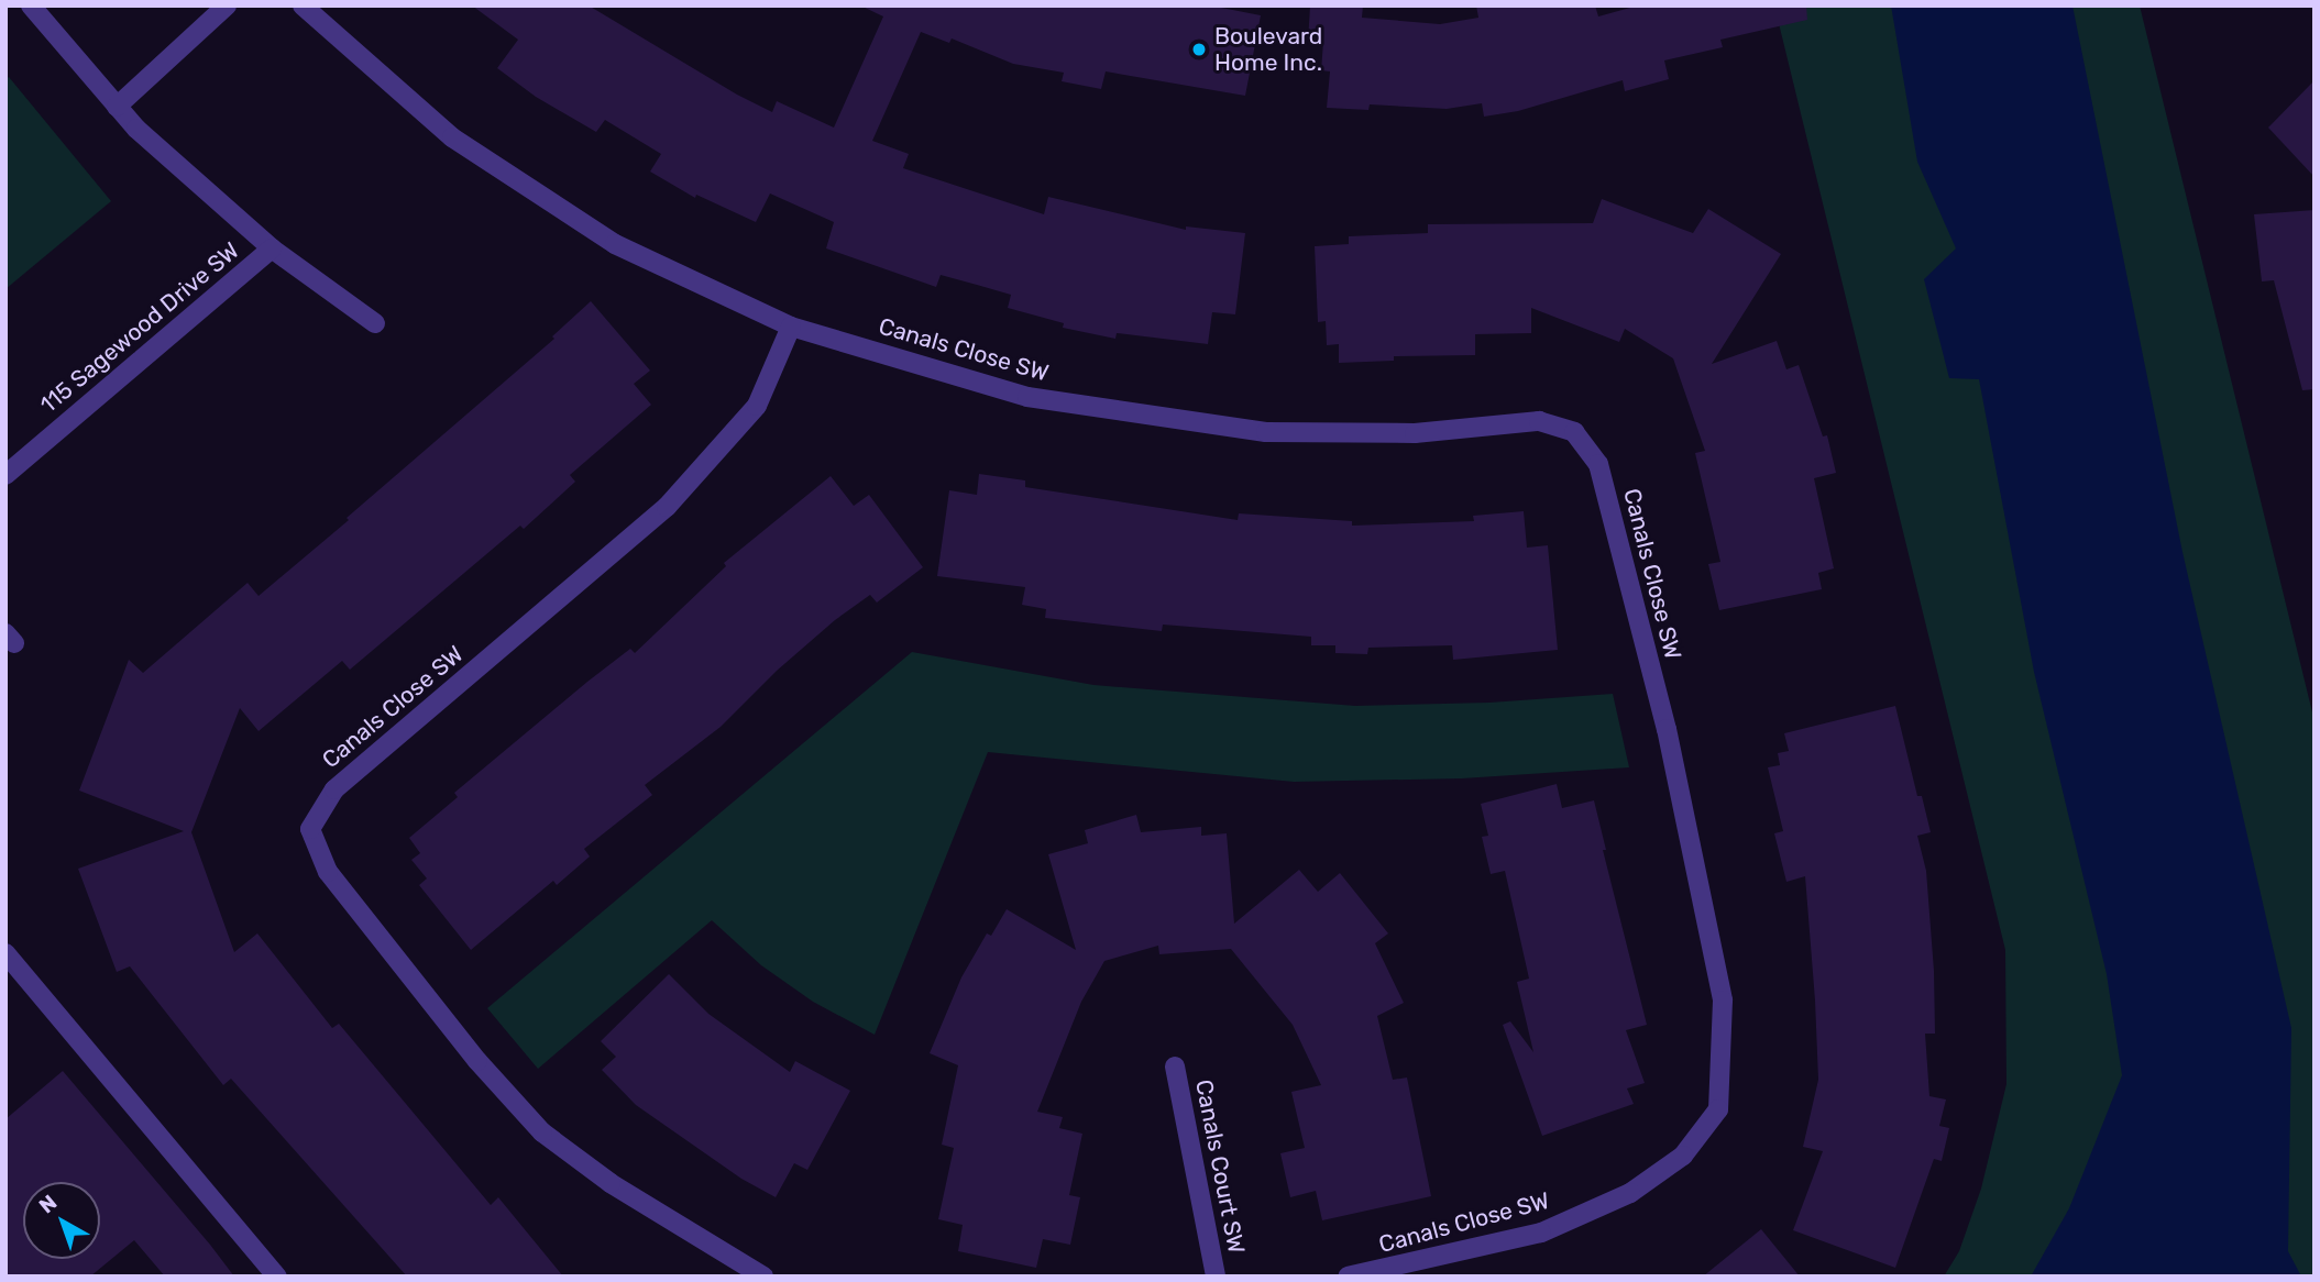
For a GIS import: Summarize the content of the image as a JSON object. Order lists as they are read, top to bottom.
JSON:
{
  "streets": {
    "street": ["115 Sagewood Drive SW", "Canals Close SW", "Canals Court SW"]
  },
  "places": ["Boulevard Home Inc."],
  "north": "top left"
}
